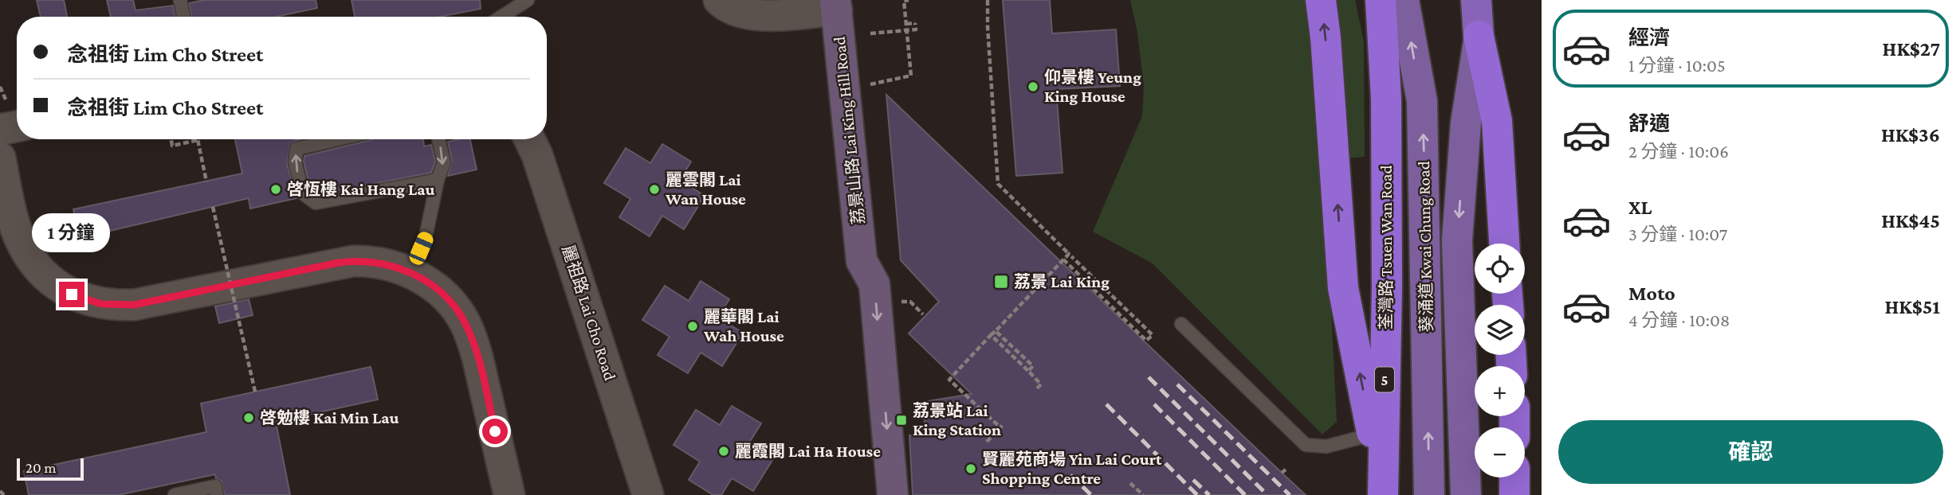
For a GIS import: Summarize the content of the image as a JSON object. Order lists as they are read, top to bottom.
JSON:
{
  "streets": {
    "highway": ["葵涌道 Kwai Chung Road", "荃灣路 Tsuen Wan Road", "5"],
    "main road": ["荔景山路 Lai King Hill Road"],
    "street": ["麗祖路 Lai Cho Road"]
  },
  "places": {
    "other": [
      "仰景樓 Yeung King House",
      "啓恆樓 Kai Hang Lau",
      "麗雲閣 Lai Wan House",
      "麗華閣 Lai Wah House",
      "啓勉樓 Kai Min Lau",
      "麗霞閣 Lai Ha House",
      "賢麗苑商場 Yin Lai Court Shopping Centre"
    ],
    "transit": ["荔景 Lai King", "荔景站 Lai King Station"]
  },
  "scale_bar": "20 m",
  "page": {
    "list": [
      {
        "name": "經濟",
        "note": "1 分鐘 · 10:05",
        "value": "HK$27"
      },
      {
        "name": "舒適",
        "note": "2 分鐘 · 10:06",
        "value": "HK$36"
      },
      {
        "name": "XL",
        "note": "3 分鐘 · 10:07",
        "value": "HK$45"
      },
      {
        "name": "Moto",
        "note": "4 分鐘 · 10:08",
        "value": "HK$51"
      }
    ],
    "banner": ["念祖街 Lim Cho Street", "念祖街 Lim Cho Street"],
    "bubble": "1 分鐘",
    "map_buttons": ["+", "−"],
    "buttons": "確認",
    "scale": "20 m"
  }
}
